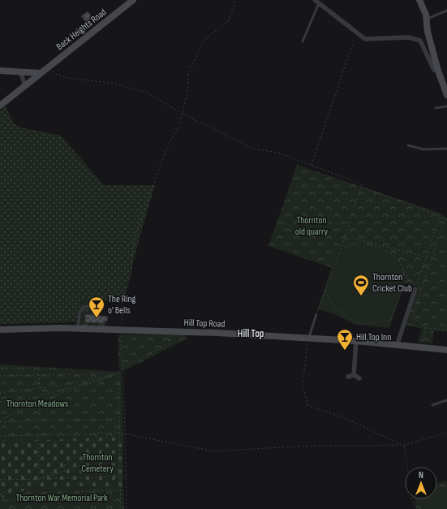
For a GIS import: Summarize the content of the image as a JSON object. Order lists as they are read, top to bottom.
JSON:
{
  "streets": {
    "street": ["Back Heights Road", "Hill Top Road"]
  },
  "districts": ["Hill Top"],
  "parks": [
    "Thornton old quarry",
    "Thornton Meadows",
    "Thornton Cemetery",
    "Thornton War Memorial Park"
  ],
  "places": {
    "sports": ["Thornton Cricket Club"],
    "bar": ["The Ring o' Bells", "Hill Top Inn"]
  },
  "north": "top"
}
